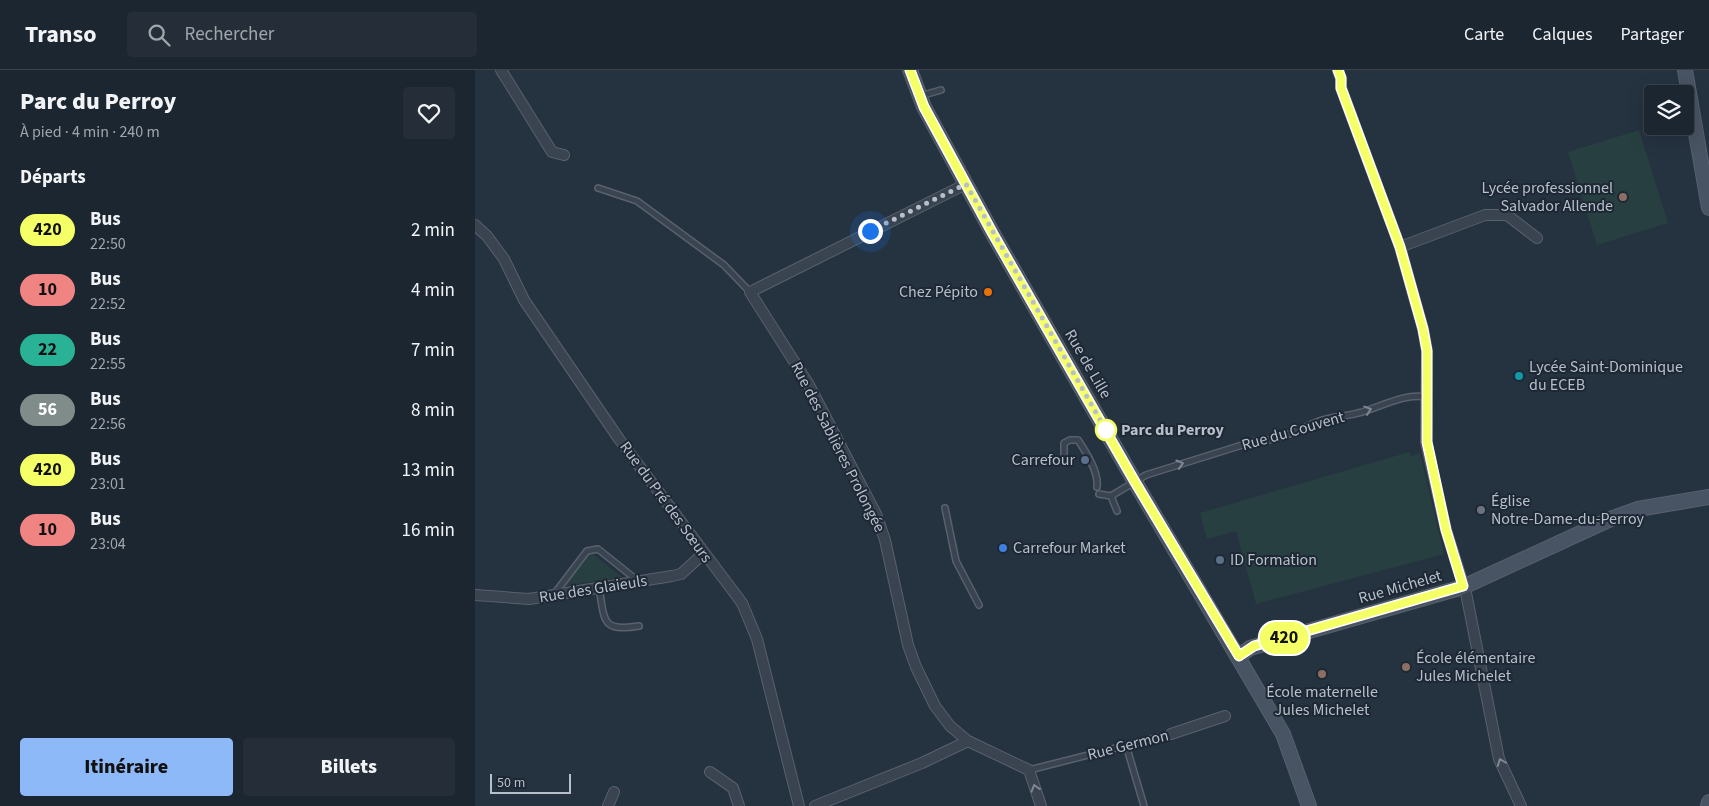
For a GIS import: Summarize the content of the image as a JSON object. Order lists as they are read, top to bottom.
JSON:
{
  "streets": {
    "main road": ["Rue de Lille", "Rue Michelet"],
    "street": [
      "Rue des Sablières Prolongée",
      "Rue du Pré des Sœurs",
      "Rue des Glaieuls",
      "Rue Germon"
    ],
    "lane": ["Rue du Couvent"]
  },
  "crossings": [
    ["Rue de Lille", "Rue du Couvent"],
    ["Rue de Lille", "Rue Michelet"],
    ["Rue des Sablières Prolongée", "Rue Germon"],
    ["Rue du Pré des Sœurs", "Rue des Glaieuls"]
  ],
  "one_way": ["Rue du Couvent"],
  "places": [
    "Lycée professionnel Salvador Allende",
    "Chez Pépito",
    "Lycée Saint-Dominique du ECEB",
    "Parc du Perroy",
    "Carrefour",
    "Église Notre-Dame-du-Perroy",
    "Carrefour Market",
    "ID Formation",
    "École élémentaire Jules Michelet",
    "École maternelle Jules Michelet"
  ],
  "lines": ["bus line 420"],
  "scale_bar": "50 m",
  "page": {
    "header": "Transo",
    "search": "Rechercher",
    "nav": ["Carte", "Calques", "Partager"],
    "heading": [
      ["Parc du Perroy", "À pied · 4 min · 240 m"],
      "Départs"
    ],
    "on_map": "420",
    "list": [
      {
        "mark": "420",
        "name": "Bus",
        "note": "22:50",
        "value": "2 min"
      },
      {
        "mark": "10",
        "name": "Bus",
        "note": "22:52",
        "value": "4 min"
      },
      {
        "mark": "22",
        "name": "Bus",
        "note": "22:55",
        "value": "7 min"
      },
      {
        "mark": "56",
        "name": "Bus",
        "note": "22:56",
        "value": "8 min"
      },
      {
        "mark": "420",
        "name": "Bus",
        "note": "23:01",
        "value": "13 min"
      },
      {
        "mark": "10",
        "name": "Bus",
        "note": "23:04",
        "value": "16 min"
      }
    ],
    "buttons": ["Itinéraire", "Billets"],
    "scale": "50 m"
  }
}
